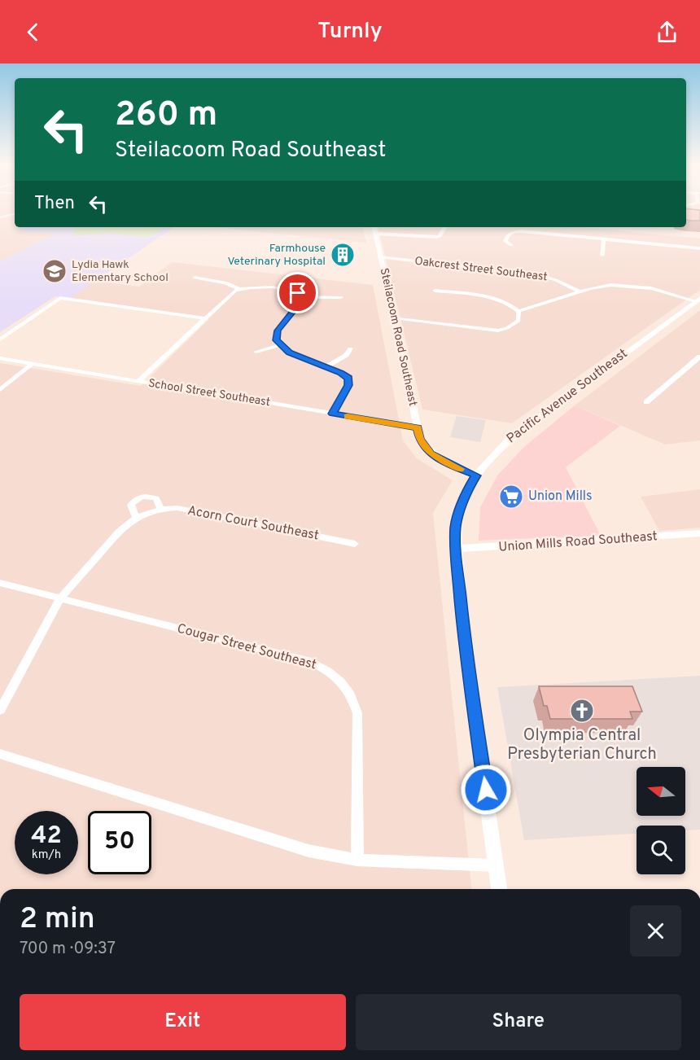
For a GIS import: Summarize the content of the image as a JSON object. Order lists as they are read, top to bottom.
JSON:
{
  "streets": {
    "street": [
      "Oakcrest Street Southeast",
      "Steilacoom Road Southeast",
      "School Street Southeast",
      "Pacific Avenue Southeast",
      "Acorn Court Southeast",
      "Union Mills Road Southeast",
      "Cougar Street Southeast"
    ]
  },
  "crossings": [
    ["Oakcrest Street Southeast", "Steilacoom Road Southeast"],
    ["Steilacoom Road Southeast", "School Street Southeast"],
    ["Steilacoom Road Southeast", "Pacific Avenue Southeast"],
    ["Pacific Avenue Southeast", "Union Mills Road Southeast"]
  ],
  "places": {
    "building": ["Farmhouse Veterinary Hospital"],
    "school or university": ["Lydia Hawk Elementary School"],
    "supermarket": ["Union Mills"],
    "church": ["Olympia Central Presbyterian Church"]
  },
  "north": "left",
  "page": {
    "header": "Turnly",
    "turn": ["260 m", "Steilacoom Road Southeast"],
    "then": "Then",
    "speed": "42 km/h",
    "limit": "50",
    "heading": ["2 min", "700 m · 09:37"],
    "buttons": ["Exit", "Share"]
  }
}
